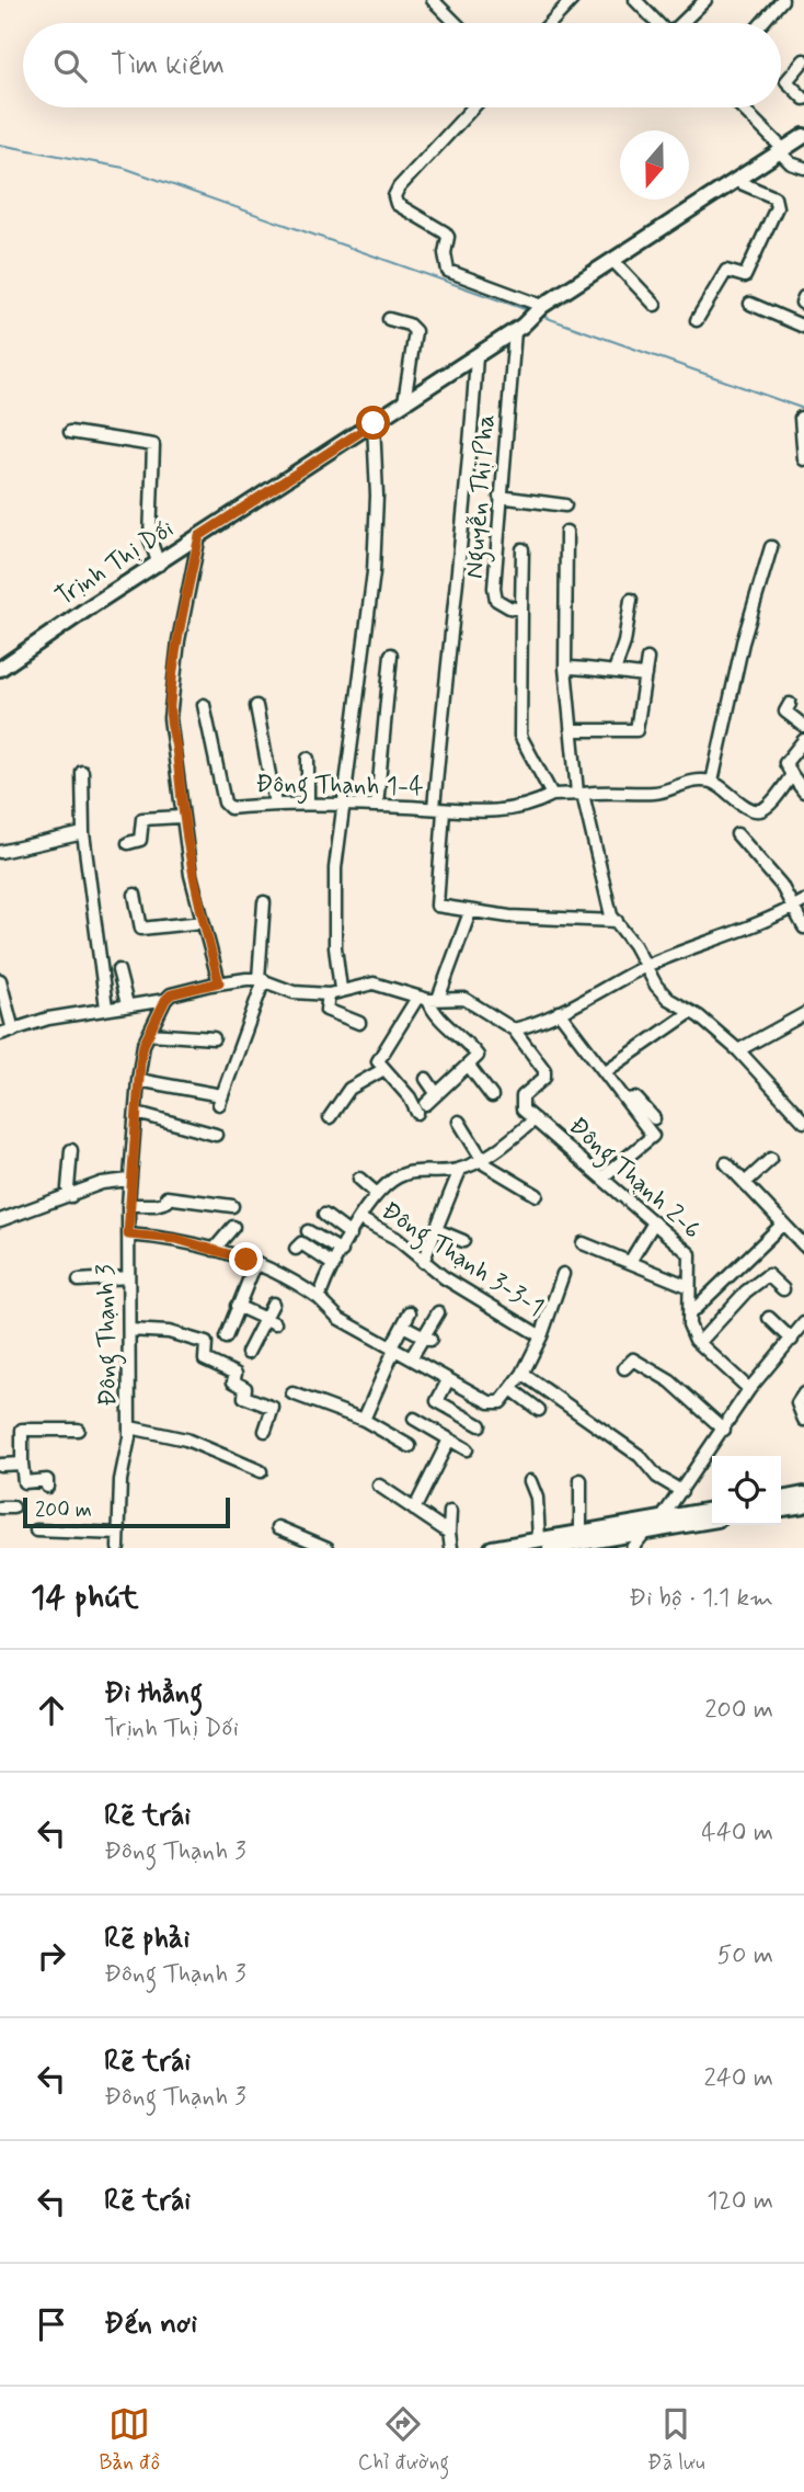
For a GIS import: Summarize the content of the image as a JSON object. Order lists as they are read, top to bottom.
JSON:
{
  "streets": {
    "main road": ["Trịnh Thị Dối"],
    "street": [
      "Nguyễn Thị Pha",
      "Đông Thạnh 1-4",
      "Đông Thạnh 2-6",
      "Đông Thạnh 3-3-1",
      "Đông Thạnh 3"
    ]
  },
  "crossings": [
    ["Nguyễn Thị Pha", "Trịnh Thị Dối"],
    ["Đông Thạnh 2-6", "Đông Thạnh 3-3-1"]
  ],
  "scale_bar": "200 m",
  "north": "bottom",
  "page": {
    "search": "Tìm kiếm",
    "scale": "200 m",
    "heading": ["14 phút", "Đi bộ · 1.1 km"],
    "list": [
      ["Đi thẳng", "Trịnh Thị Dối", "200 m"],
      ["Rẽ trái", "Đông Thạnh 3", "440 m"],
      ["Rẽ phải", "Đông Thạnh 3", "50 m"],
      ["Rẽ trái", "Đông Thạnh 3", "240 m"],
      ["Rẽ trái", "120 m"],
      "Đến nơi"
    ],
    "nav": ["Bản đồ", "Chỉ đường", "Đã lưu"]
  }
}
